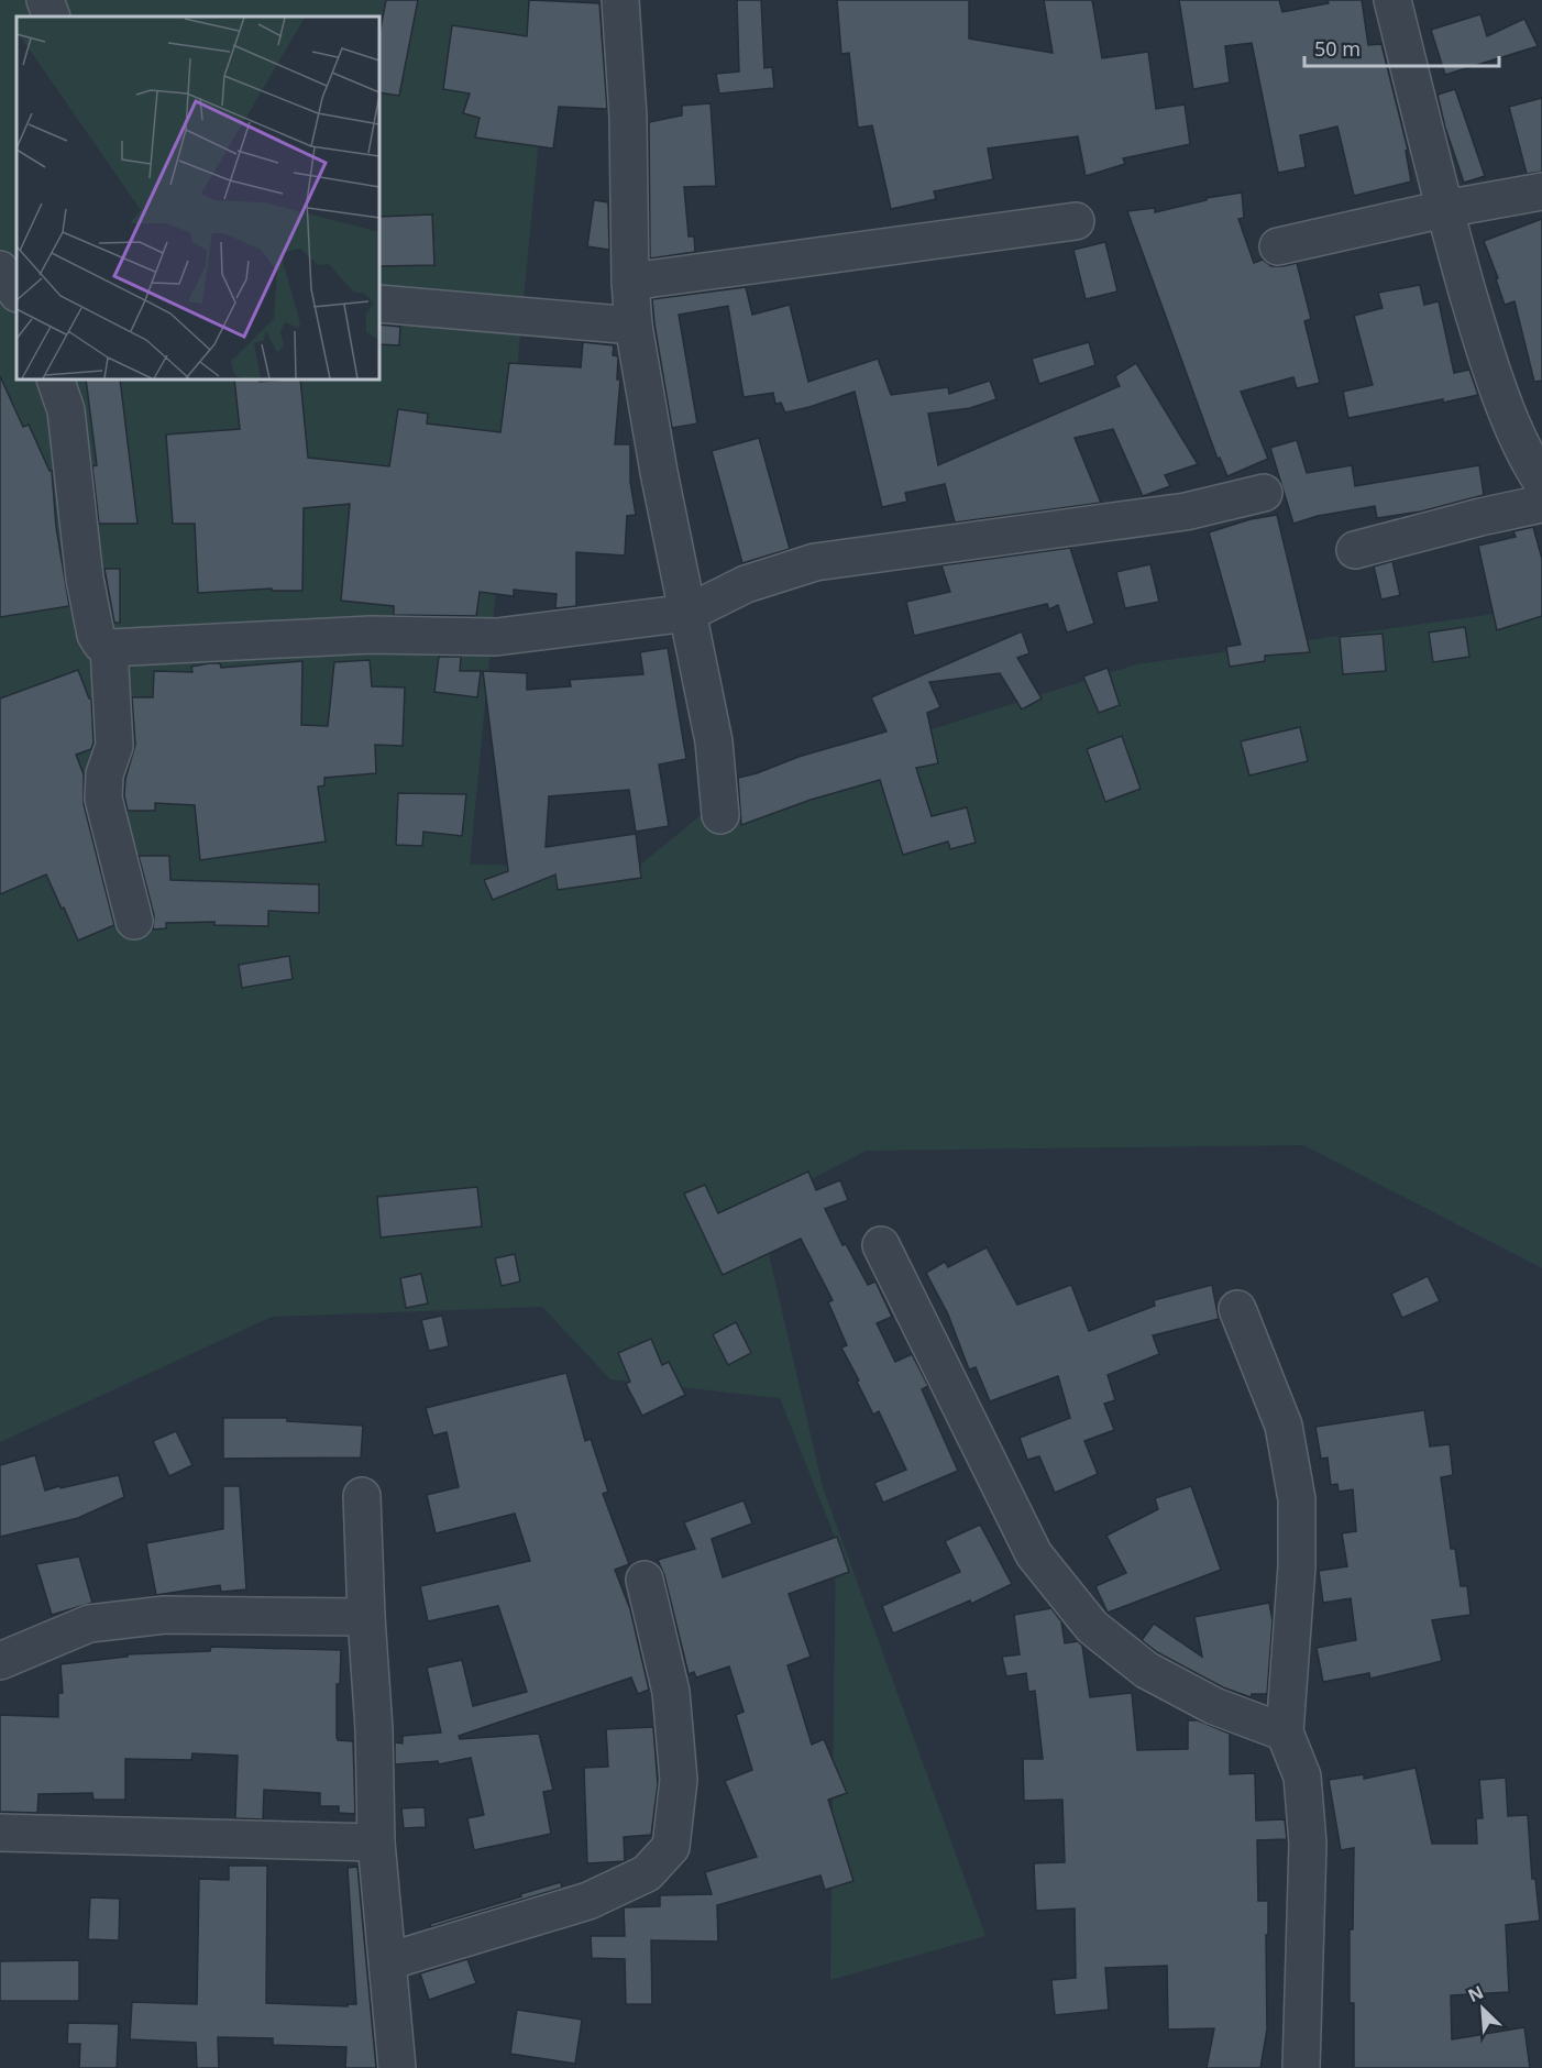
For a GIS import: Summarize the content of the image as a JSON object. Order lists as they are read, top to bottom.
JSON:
{
  "scale_bar": "50 m",
  "north": "top left"
}
